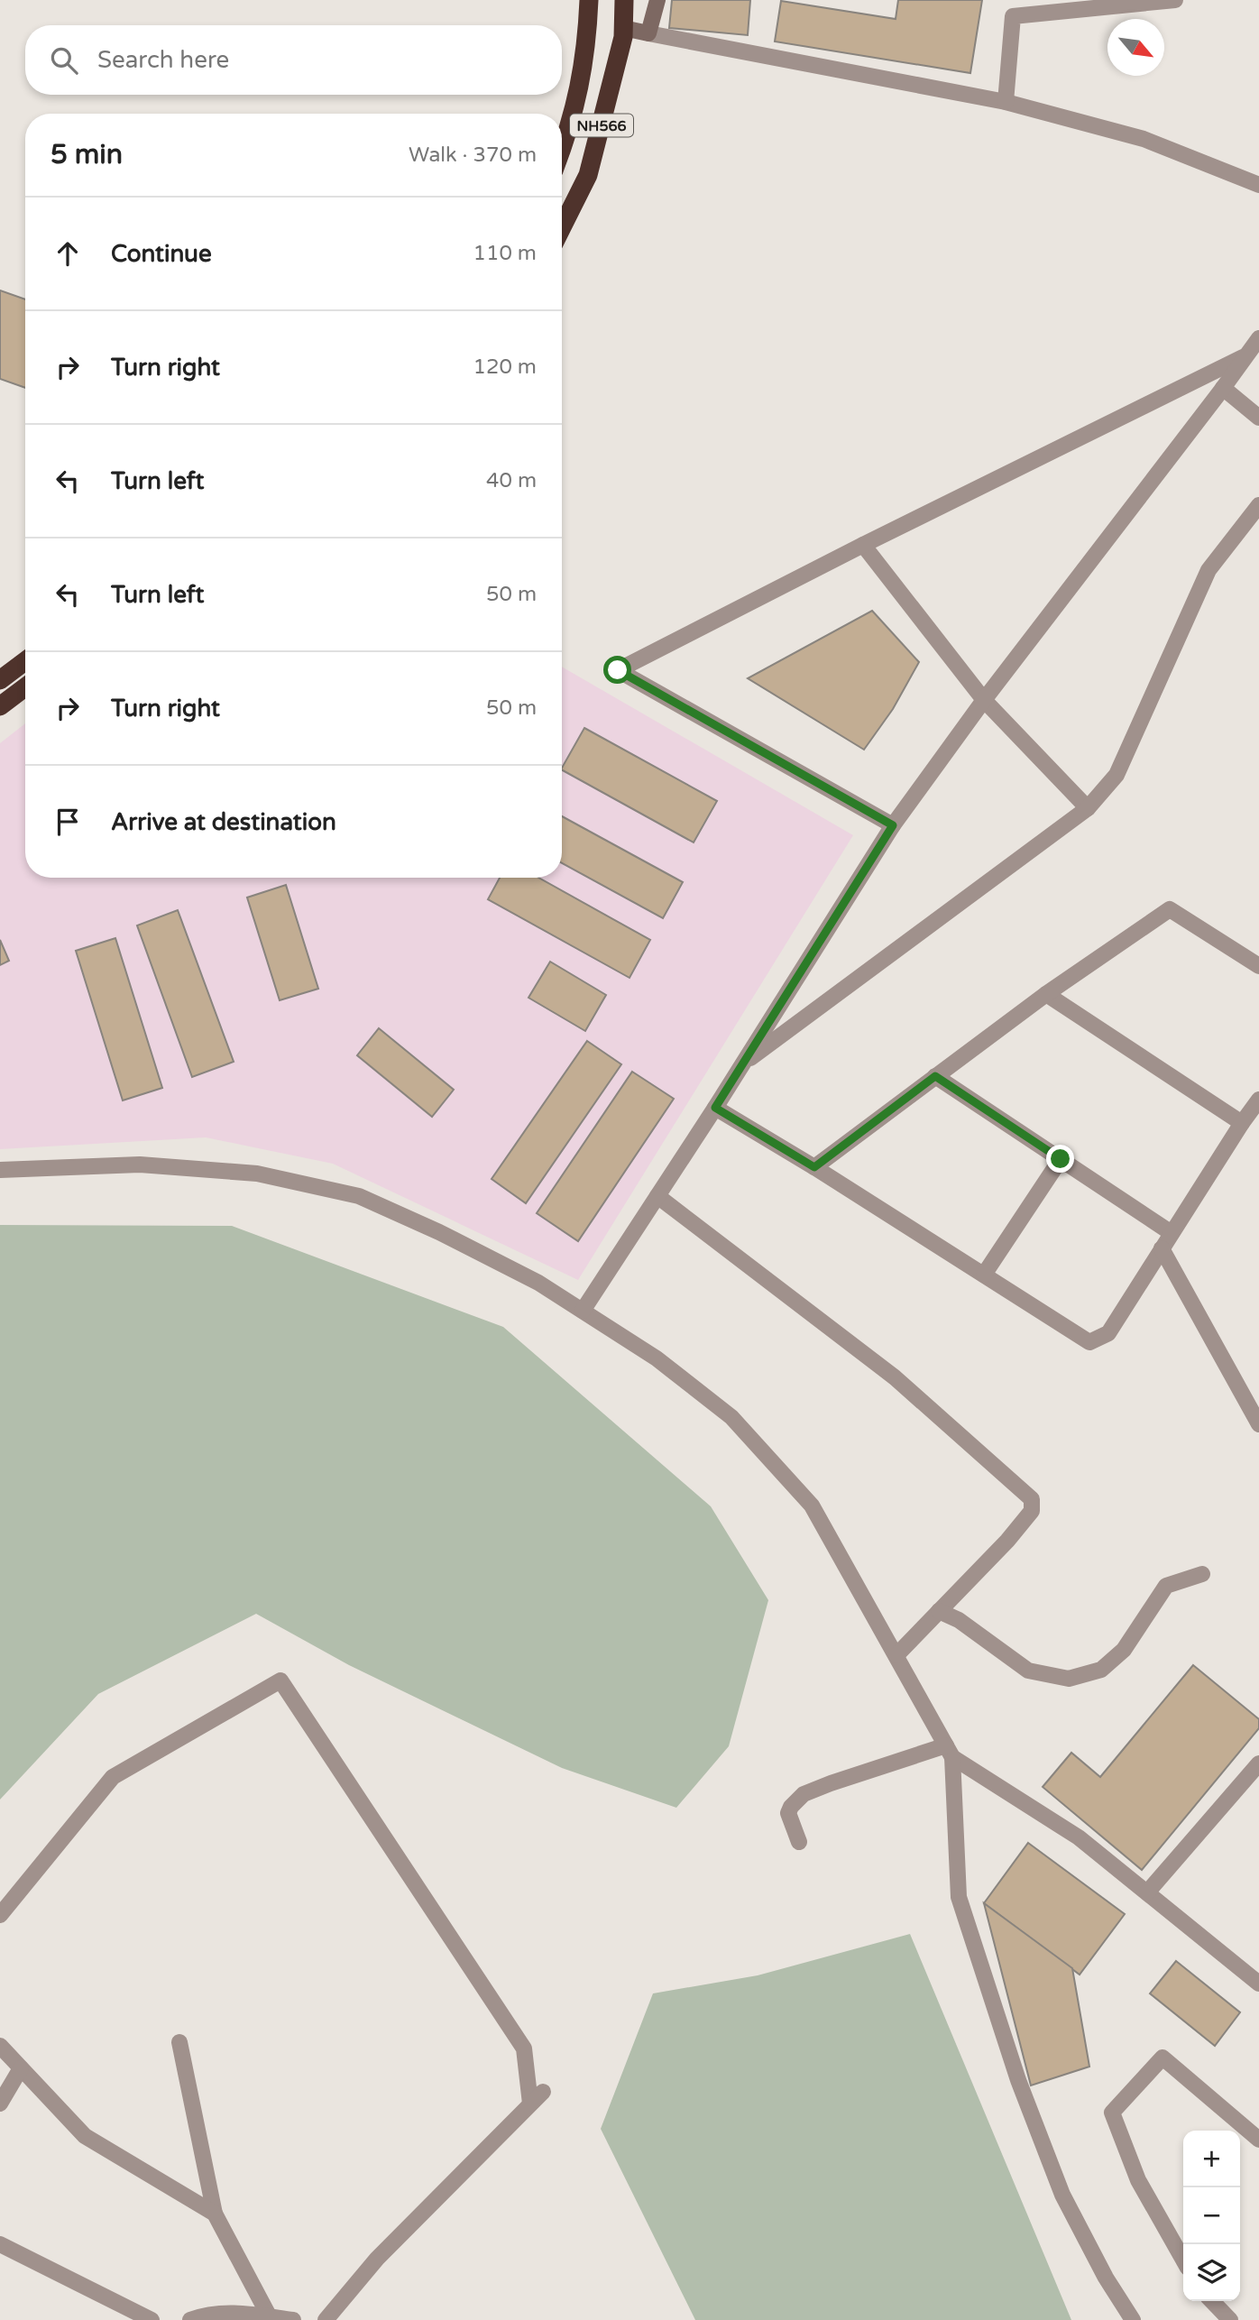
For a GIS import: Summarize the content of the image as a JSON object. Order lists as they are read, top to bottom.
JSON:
{
  "streets": {
    "highway": ["NH566"]
  },
  "north": "bottom right",
  "page": {
    "search": "Search here",
    "heading": ["5 min", "Walk · 370 m"],
    "list": [
      ["Continue", "110 m"],
      ["Turn right", "120 m"],
      ["Turn left", "40 m"],
      ["Turn left", "50 m"],
      ["Turn right", "50 m"],
      "Arrive at destination"
    ],
    "map_buttons": ["+", "−"]
  }
}
